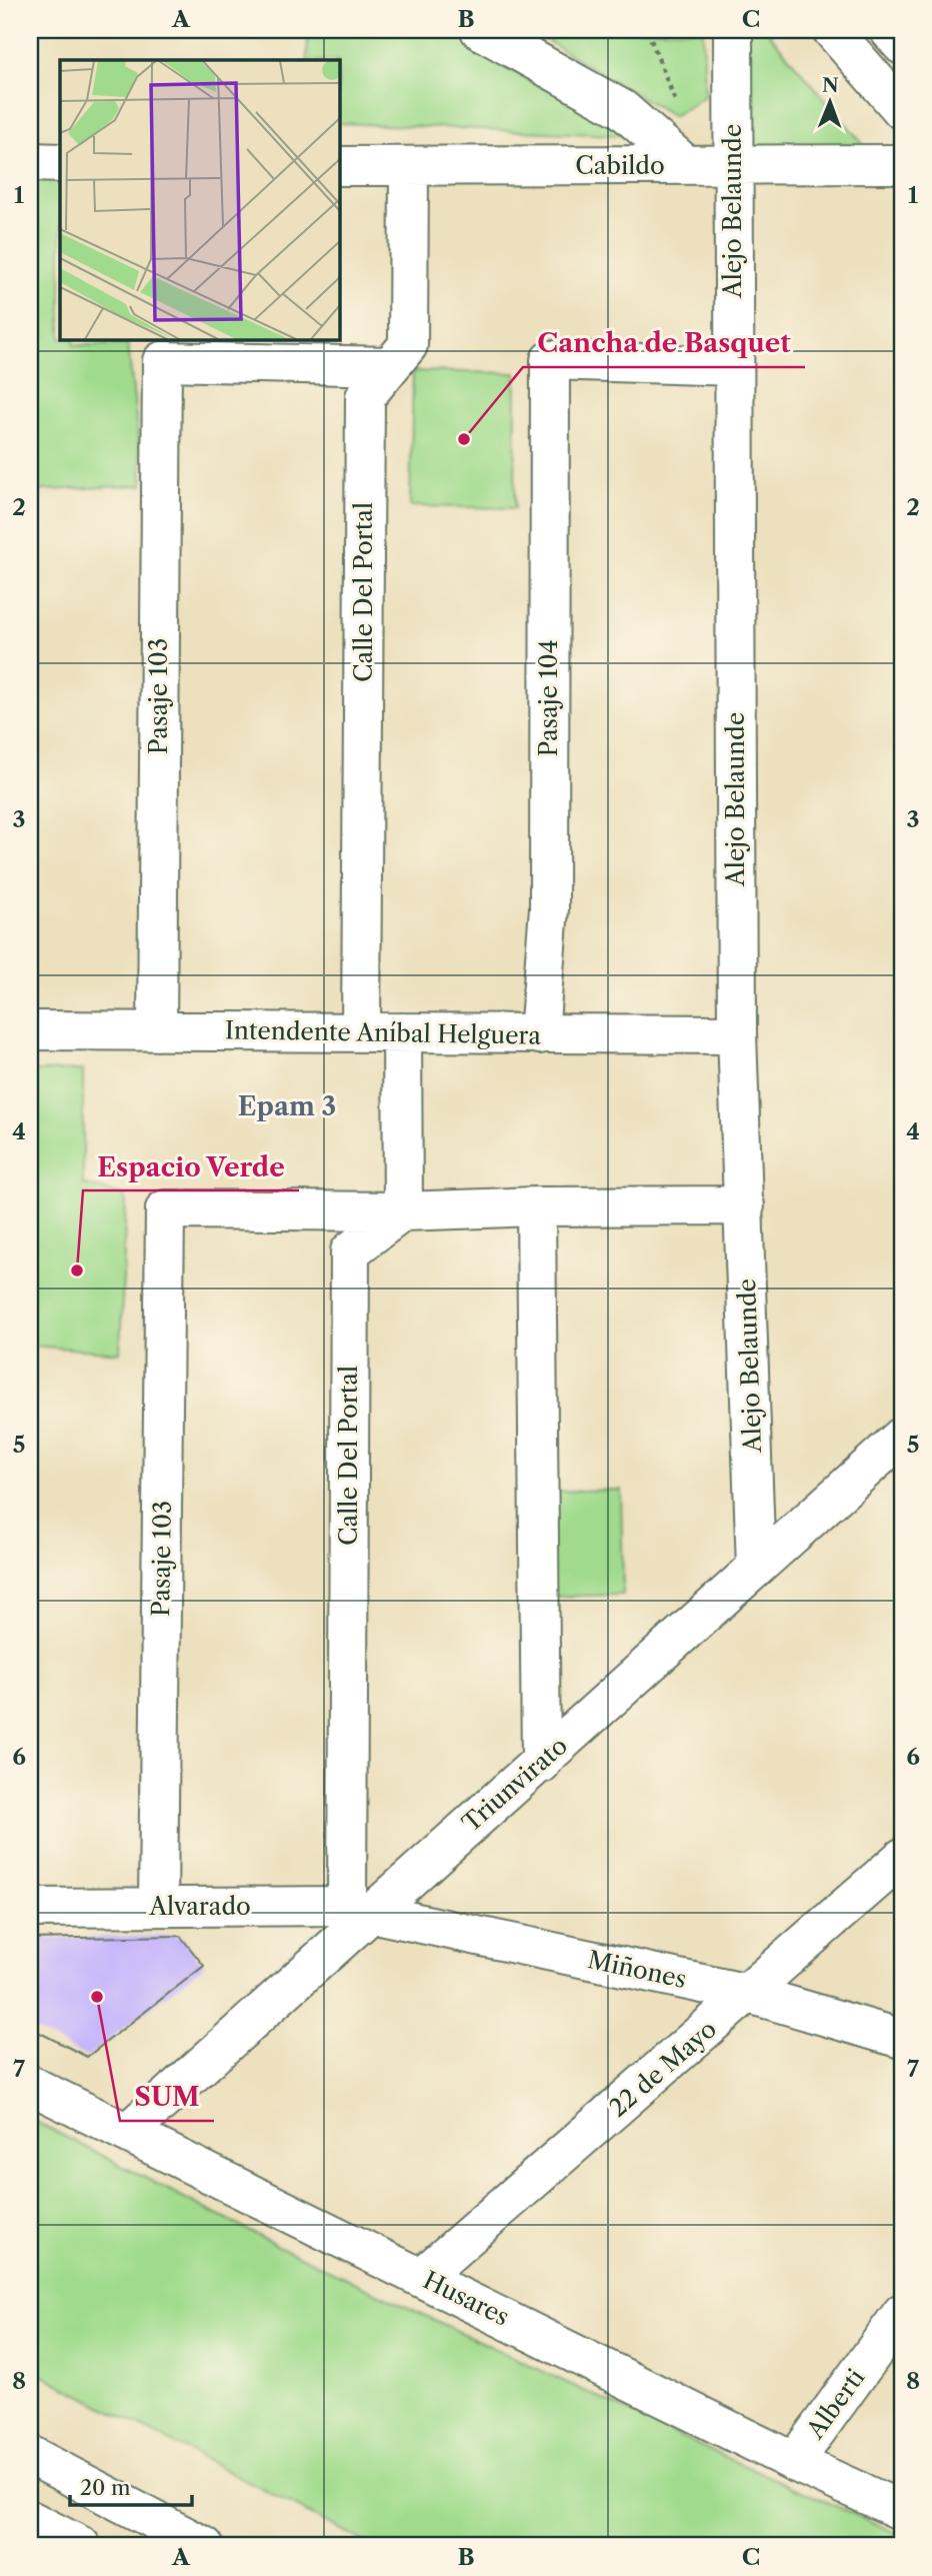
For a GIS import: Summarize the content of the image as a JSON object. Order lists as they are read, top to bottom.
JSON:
{
  "streets": {
    "main road": [
      "Cabildo",
      "Alejo Belaunde",
      "Calle Del Portal",
      "Pasaje 103",
      "Pasaje 104",
      "Intendente Aníbal Helguera",
      "Triunvirato",
      "Alvarado",
      "Miñones",
      "22 de Mayo",
      "Husares",
      "Alberti"
    ]
  },
  "crossings": [
    ["Cabildo", "Alejo Belaunde"],
    ["Cabildo", "Calle Del Portal"],
    ["Alejo Belaunde", "Pasaje 104"],
    ["Alejo Belaunde", "Intendente Aníbal Helguera"],
    ["Alejo Belaunde", "Triunvirato"],
    ["Calle Del Portal", "Pasaje 103"],
    ["Calle Del Portal", "Intendente Aníbal Helguera"],
    ["Calle Del Portal", "Triunvirato"],
    ["Calle Del Portal", "Alvarado"],
    ["Calle Del Portal", "Miñones"],
    ["Pasaje 103", "Intendente Aníbal Helguera"],
    ["Pasaje 103", "Alvarado"],
    ["Pasaje 104", "Intendente Aníbal Helguera"],
    ["Triunvirato", "Alvarado"],
    ["Triunvirato", "Miñones"],
    ["Triunvirato", "Husares"],
    ["Alvarado", "Miñones"],
    ["Miñones", "22 de Mayo"],
    ["22 de Mayo", "Husares"],
    ["Husares", "Alberti"]
  ],
  "districts": ["Epam 3"],
  "places": ["Cancha de Basquet", "Espacio Verde", "SUM"],
  "scale_bar": "20 m",
  "north": "top",
  "grid": {
    "columns": ["A", "B", "C"],
    "rows": [
      "1",
      "2",
      "3",
      "4",
      "5",
      "6",
      "7",
      "8"
    ]
  }
}
